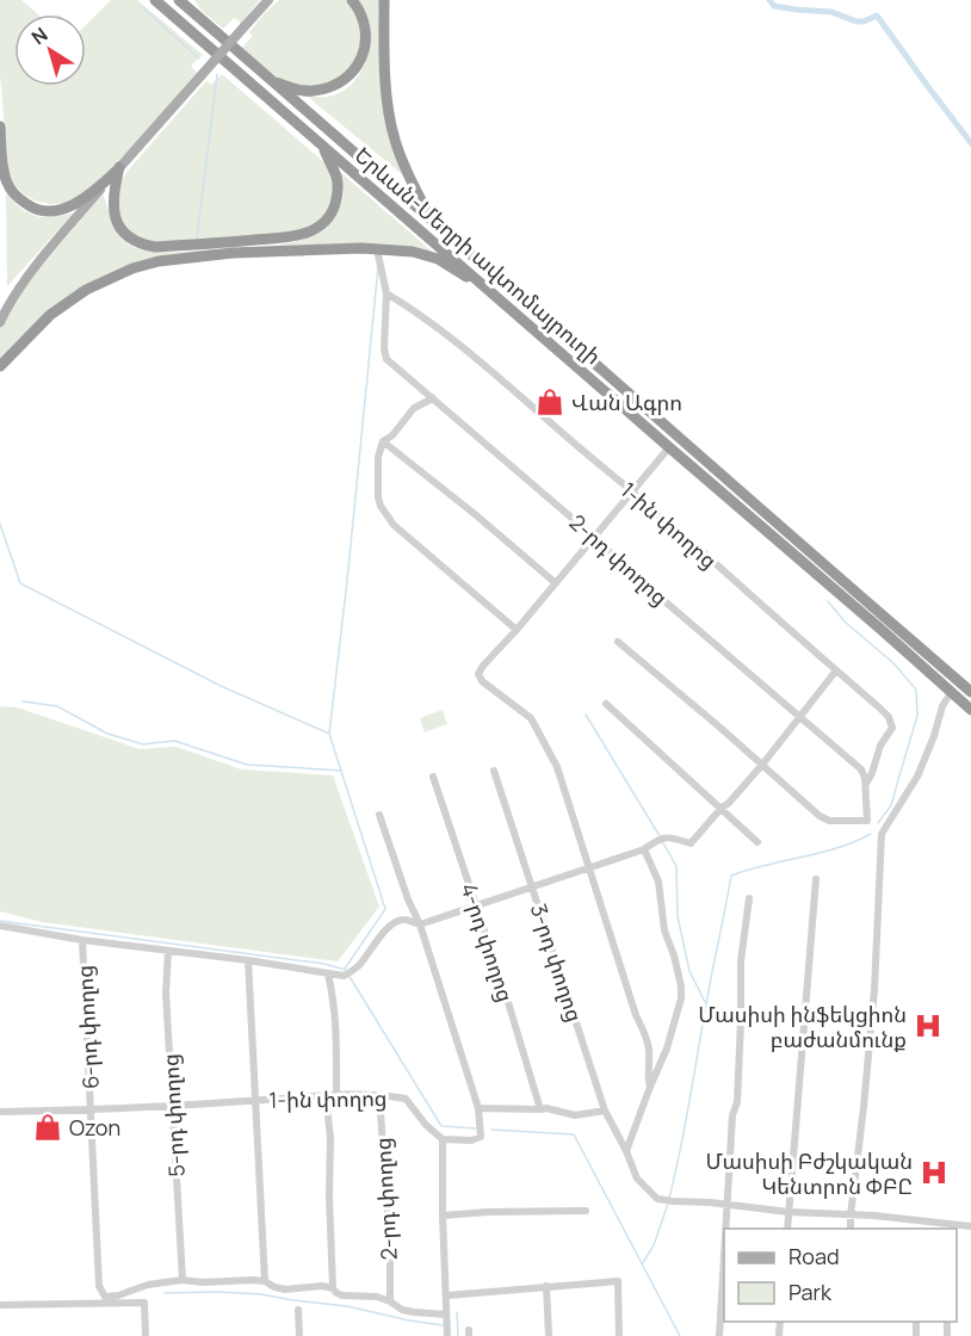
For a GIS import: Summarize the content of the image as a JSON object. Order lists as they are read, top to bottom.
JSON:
{
  "streets": {
    "highway": ["Երևան-Մեղրի ավտոմայրուղի"],
    "street": [
      "1-ին փողոց",
      "2-րդ փողոց",
      "4-րդ փողոց",
      "3-րդ փողոց",
      "6-րդ փողոց",
      "5-րդ փողոց"
    ]
  },
  "crossings": [
    ["1-ին փողոց", "2-րդ փողոց"],
    ["1-ին փողոց", "6-րդ փողոց"],
    ["1-ին փողոց", "5-րդ փողոց"]
  ],
  "places": {
    "shop": ["Վան Ագրո", "Ozon"],
    "hospital": ["Մասիսի ինֆեկցիոն բաժանմունք", "Մասիսի Բժշկական Կենտրոն ՓԲԸ"]
  },
  "legend": ["Road", "Park"],
  "north": "top left"
}
